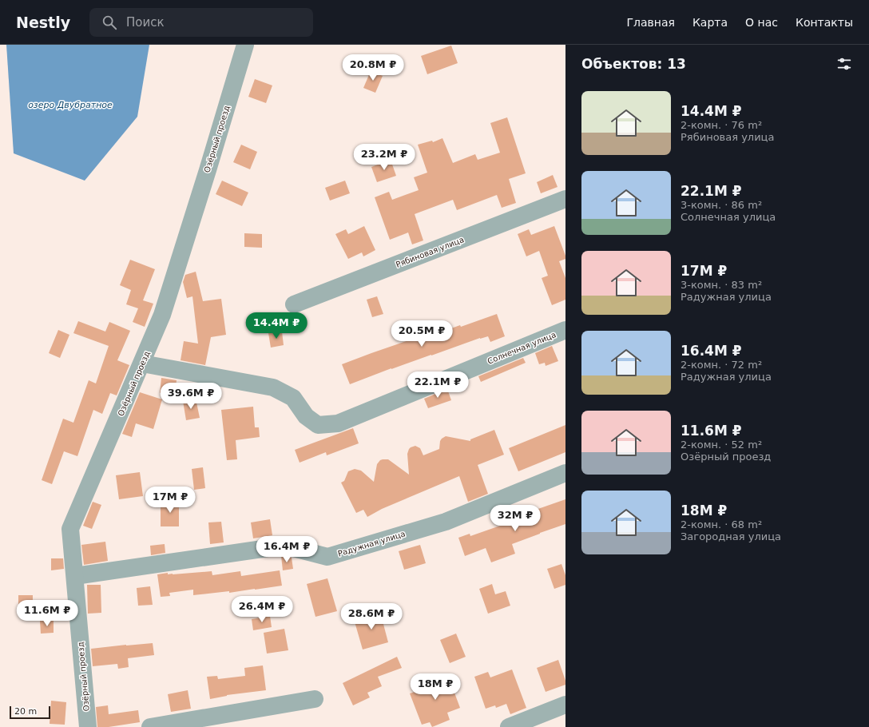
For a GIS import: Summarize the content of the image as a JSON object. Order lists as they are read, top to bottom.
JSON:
{
  "streets": {
    "street": [
      "Озёрный проезд",
      "Рябиновая улица",
      "Солнечная улица",
      "Радужная улица"
    ]
  },
  "crossings": [
    ["Озёрный проезд", "Солнечная улица"],
    ["Озёрный проезд", "Радужная улица"]
  ],
  "water": ["озеро Двубратное"],
  "scale_bar": "20 m",
  "page": {
    "header": "Nestly",
    "search": "Поиск",
    "nav": [
      "Главная",
      "Карта",
      "О нас",
      "Контакты"
    ],
    "heading": "Объектов: 13",
    "price": [
      "20.8M ₽",
      "23.2M ₽",
      "14.4M ₽",
      "20.5M ₽",
      "22.1M ₽",
      "39.6M ₽",
      "17M ₽",
      "32M ₽",
      "16.4M ₽",
      "26.4M ₽",
      "11.6M ₽",
      "28.6M ₽",
      "18M ₽"
    ],
    "list": [
      {
        "name": "14.4M ₽",
        "note": "2-комн. · 76 m² · Рябиновая улица"
      },
      {
        "name": "22.1M ₽",
        "note": "3-комн. · 86 m² · Солнечная улица"
      },
      {
        "name": "17M ₽",
        "note": "3-комн. · 83 m² · Радужная улица"
      },
      {
        "name": "16.4M ₽",
        "note": "2-комн. · 72 m² · Радужная улица"
      },
      {
        "name": "11.6M ₽",
        "note": "2-комн. · 52 m² · Озёрный проезд"
      },
      {
        "name": "18M ₽",
        "note": "2-комн. · 68 m² · Загородная улица"
      }
    ],
    "scale": "20 m"
  }
}
